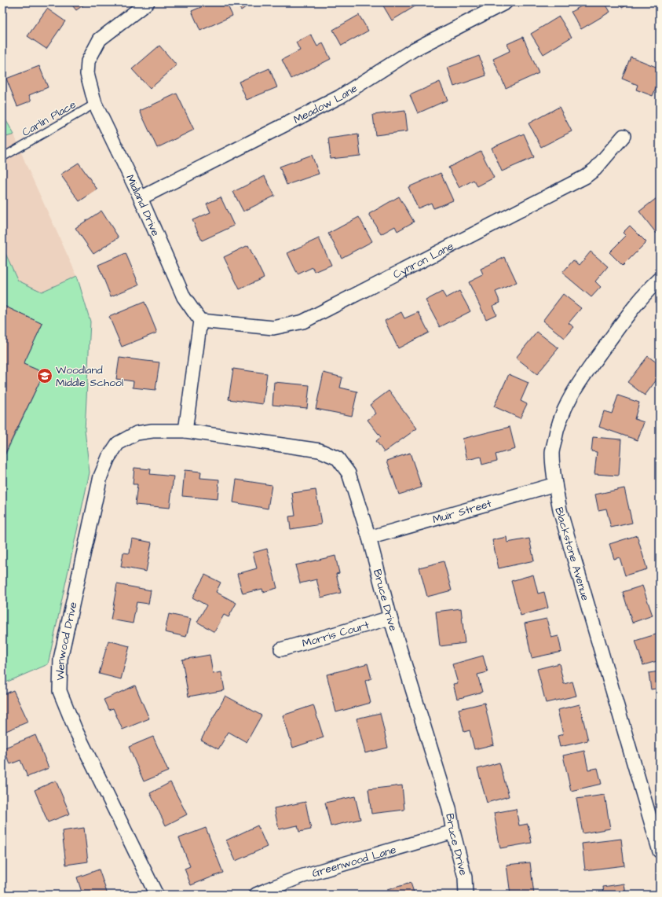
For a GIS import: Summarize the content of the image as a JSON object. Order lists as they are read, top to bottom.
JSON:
{
  "streets": {
    "street": [
      "Meadow Lane",
      "Midland Drive",
      "Cynron Lane",
      "Muir Street",
      "Blackstone Avenue",
      "Bruce Drive",
      "Morris Court",
      "Wenwood Drive",
      "Greenwood Lane"
    ],
    "lane": ["Carlin Place"]
  },
  "crossings": [
    ["Meadow Lane", "Midland Drive"],
    ["Carlin Place", "Midland Drive"],
    ["Midland Drive", "Cynron Lane"],
    ["Muir Street", "Blackstone Avenue"],
    ["Muir Street", "Bruce Drive"],
    ["Bruce Drive", "Morris Court"],
    ["Bruce Drive", "Wenwood Drive"],
    ["Bruce Drive", "Greenwood Lane"]
  ],
  "places": {
    "school or university": ["Woodland Middle School"]
  }
}
